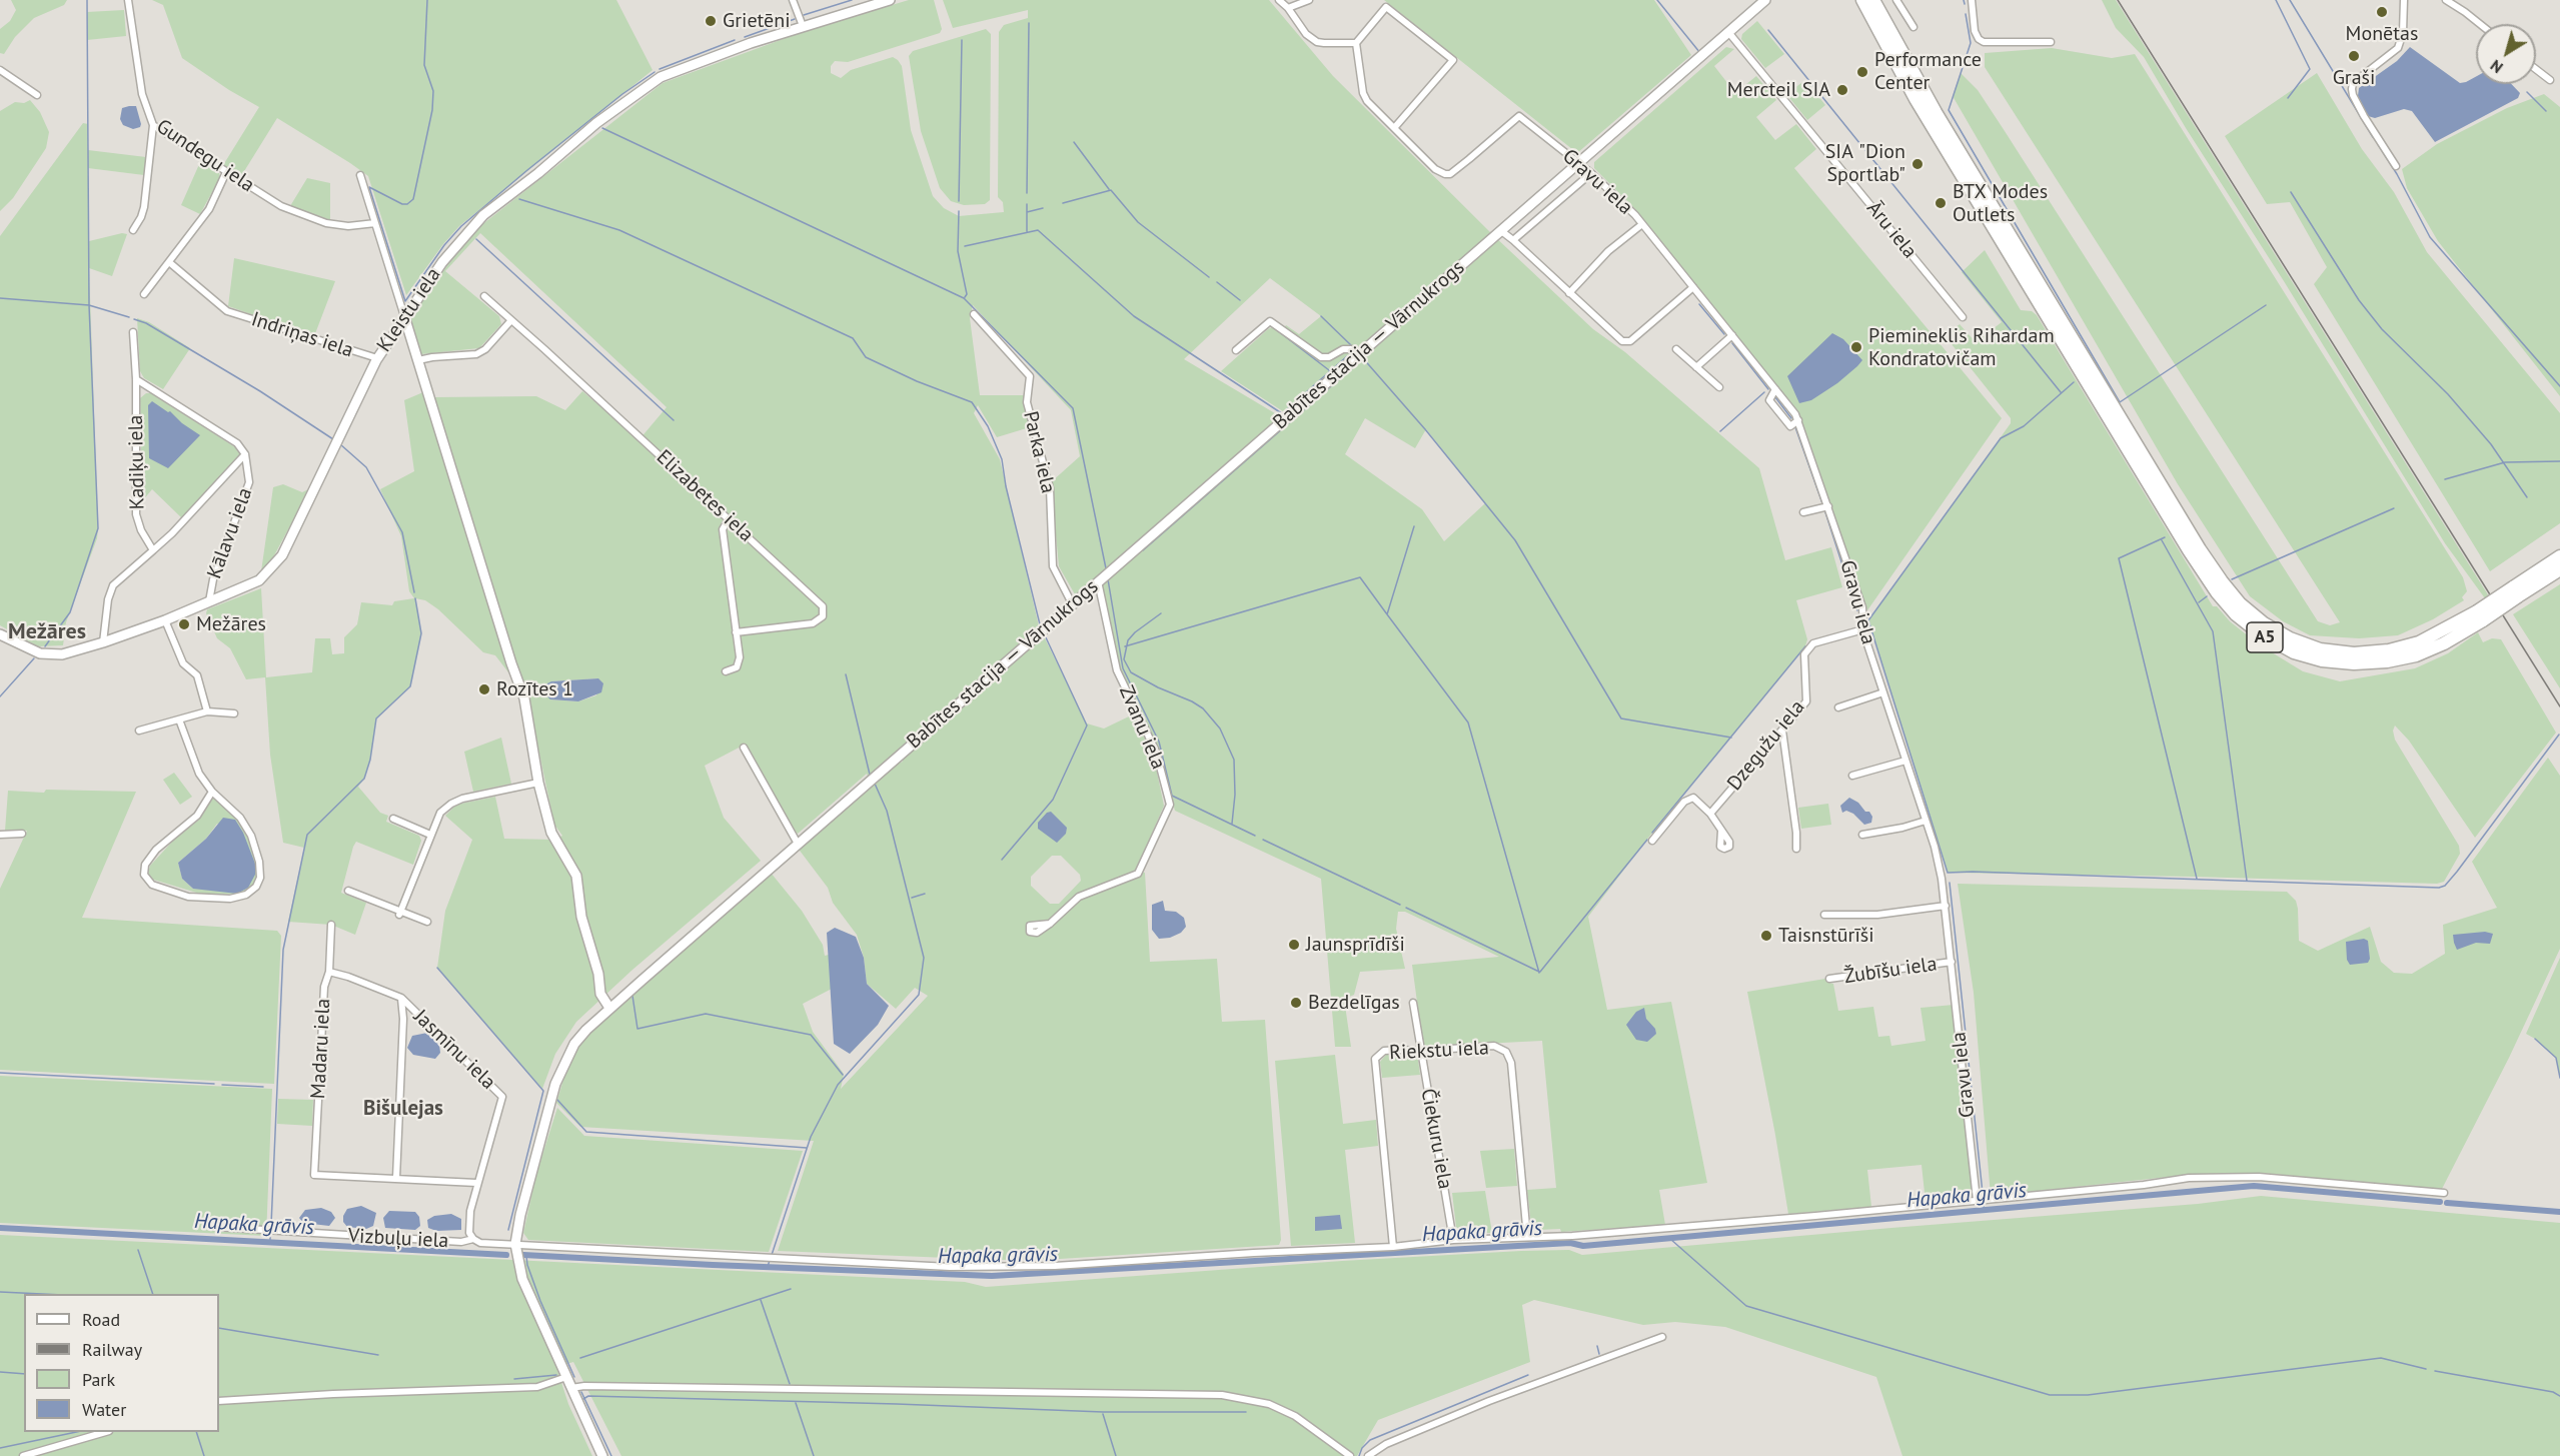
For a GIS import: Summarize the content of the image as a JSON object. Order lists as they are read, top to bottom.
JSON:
{
  "streets": {
    "highway": ["A5"],
    "main road": ["Kleistu iela", "Babītes stacija — Vārnukrogs"],
    "street": [
      "Gundegu iela",
      "Gravu iela",
      "Āru iela",
      "Indriņas iela",
      "Parka iela",
      "Kadiķu iela",
      "Elizabetes iela",
      "Kālavu iela",
      "Zvanu iela",
      "Dzegužu iela",
      "Žubīšu iela",
      "Madaru iela",
      "Jasmīnu iela",
      "Riekstu iela",
      "Čiekuru iela",
      "Vizbuļu iela"
    ]
  },
  "crossings": [
    ["Gravu iela", "Babītes stacija — Vārnukrogs"],
    ["Gravu iela", "Dzegužu iela"],
    ["Gravu iela", "Žubīšu iela"],
    ["Āru iela", "Babītes stacija — Vārnukrogs"],
    ["Kleistu iela", "Indriņas iela"],
    ["Kleistu iela", "Kālavu iela"],
    ["Babītes stacija — Vārnukrogs", "Parka iela"],
    ["Babītes stacija — Vārnukrogs", "Zvanu iela"],
    ["Madaru iela", "Jasmīnu iela"],
    ["Jasmīnu iela", "Vizbuļu iela"],
    ["Riekstu iela", "Čiekuru iela"]
  ],
  "districts": ["Mežāres", "Bišulejas"],
  "water": ["Hapaka grāvis"],
  "places": [
    "Monētas",
    "Grietēni",
    "Graši",
    "Performance Center",
    "Mercteil SIA",
    "SIA \"Dion Sportlab\"",
    "BTX Modes Outlets",
    "Piemineklis Rihardam Kondratovičam",
    "Mežāres",
    "Rozītes 1",
    "Taisnstūrīši",
    "Jaunsprīdīši",
    "Bezdelīgas"
  ],
  "legend": [
    "Road",
    "Railway",
    "Park",
    "Water"
  ],
  "north": "bottom left"
}
